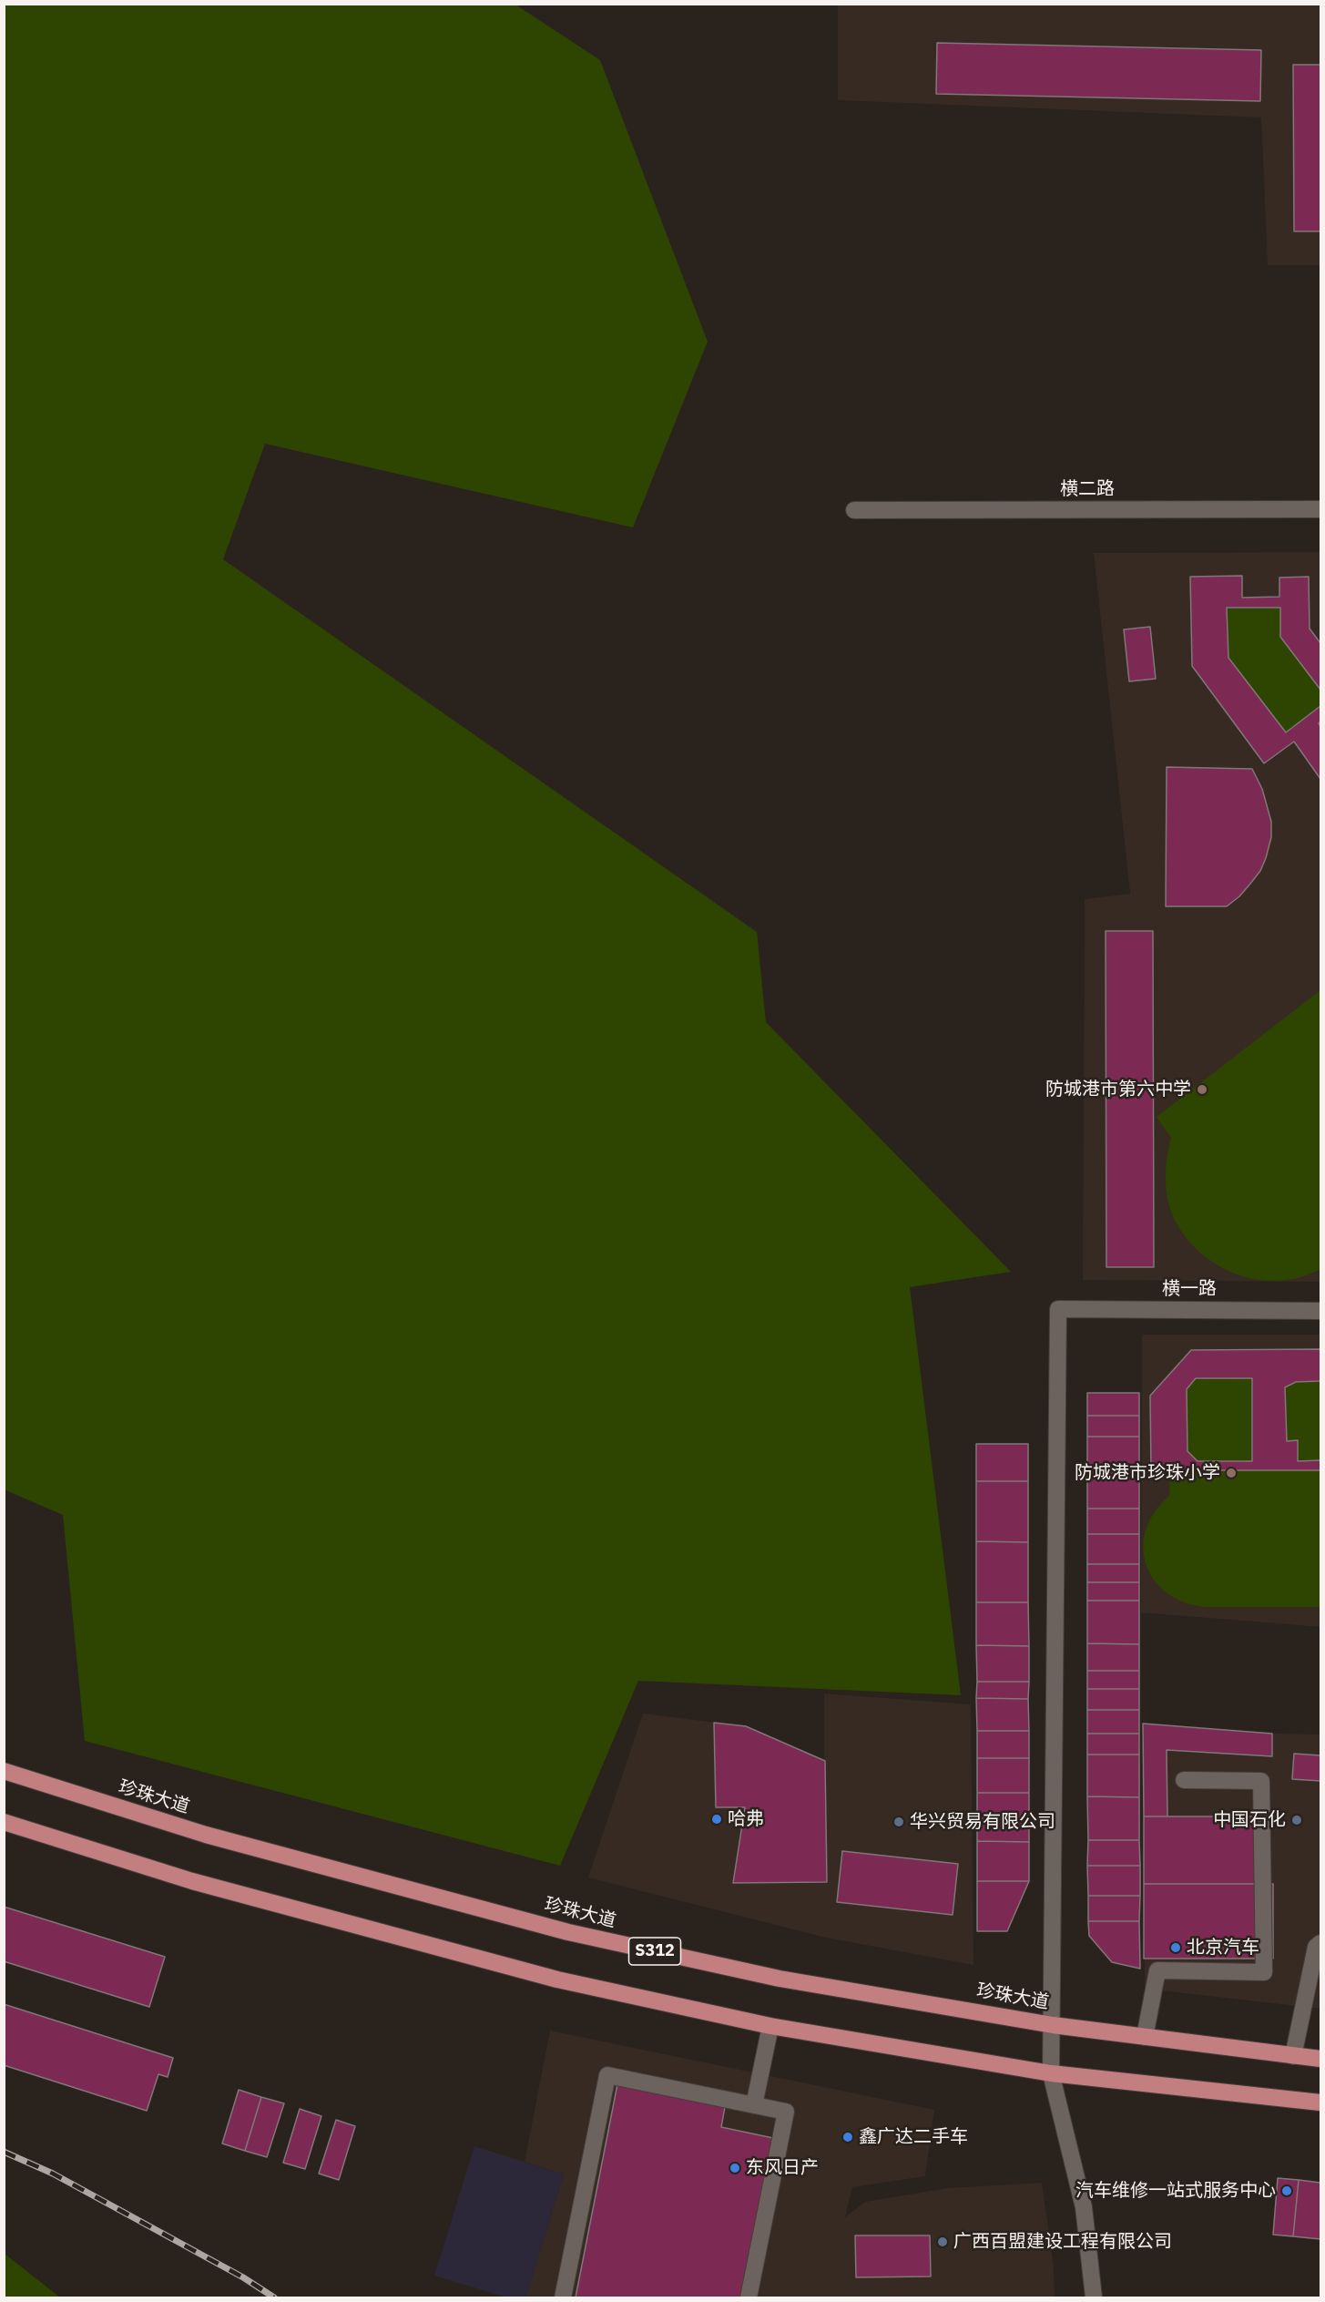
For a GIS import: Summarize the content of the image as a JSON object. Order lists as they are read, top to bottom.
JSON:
{
  "streets": {
    "main road": ["珍珠大道", "S312"],
    "street": ["横二路", "横一路"]
  },
  "crossings": [
    ["横一路", "珍珠大道"]
  ],
  "places": [
    "防城港市第六中学",
    "防城港市珍珠小学",
    "哈弗",
    "中国石化",
    "华兴贸易有限公司",
    "北京汽车",
    "鑫广达二手车",
    "东风日产",
    "汽车维修一站式服务中心",
    "广西百盟建设工程有限公司"
  ]
}
